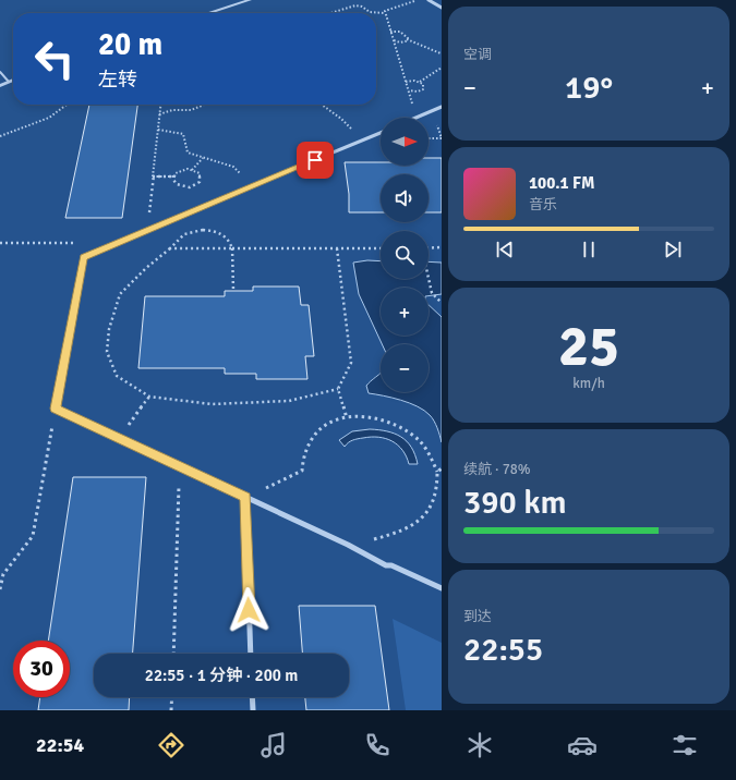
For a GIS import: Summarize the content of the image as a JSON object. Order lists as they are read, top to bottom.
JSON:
{
  "north": "right",
  "page": {
    "tile": [
      "空调",
      ["25", "km/h"],
      ["续航 · 78%", "390 km"],
      ["到达", "22:55"]
    ],
    "turn": ["20 m", "左转"],
    "heat": ["−", "19°", "+"],
    "map_buttons": ["+", "−"],
    "song": ["100.1 FM", "音乐"],
    "limit": "30",
    "trip": "22:55 · 1 分钟 · 200 m",
    "tabs": "22:54"
  }
}
